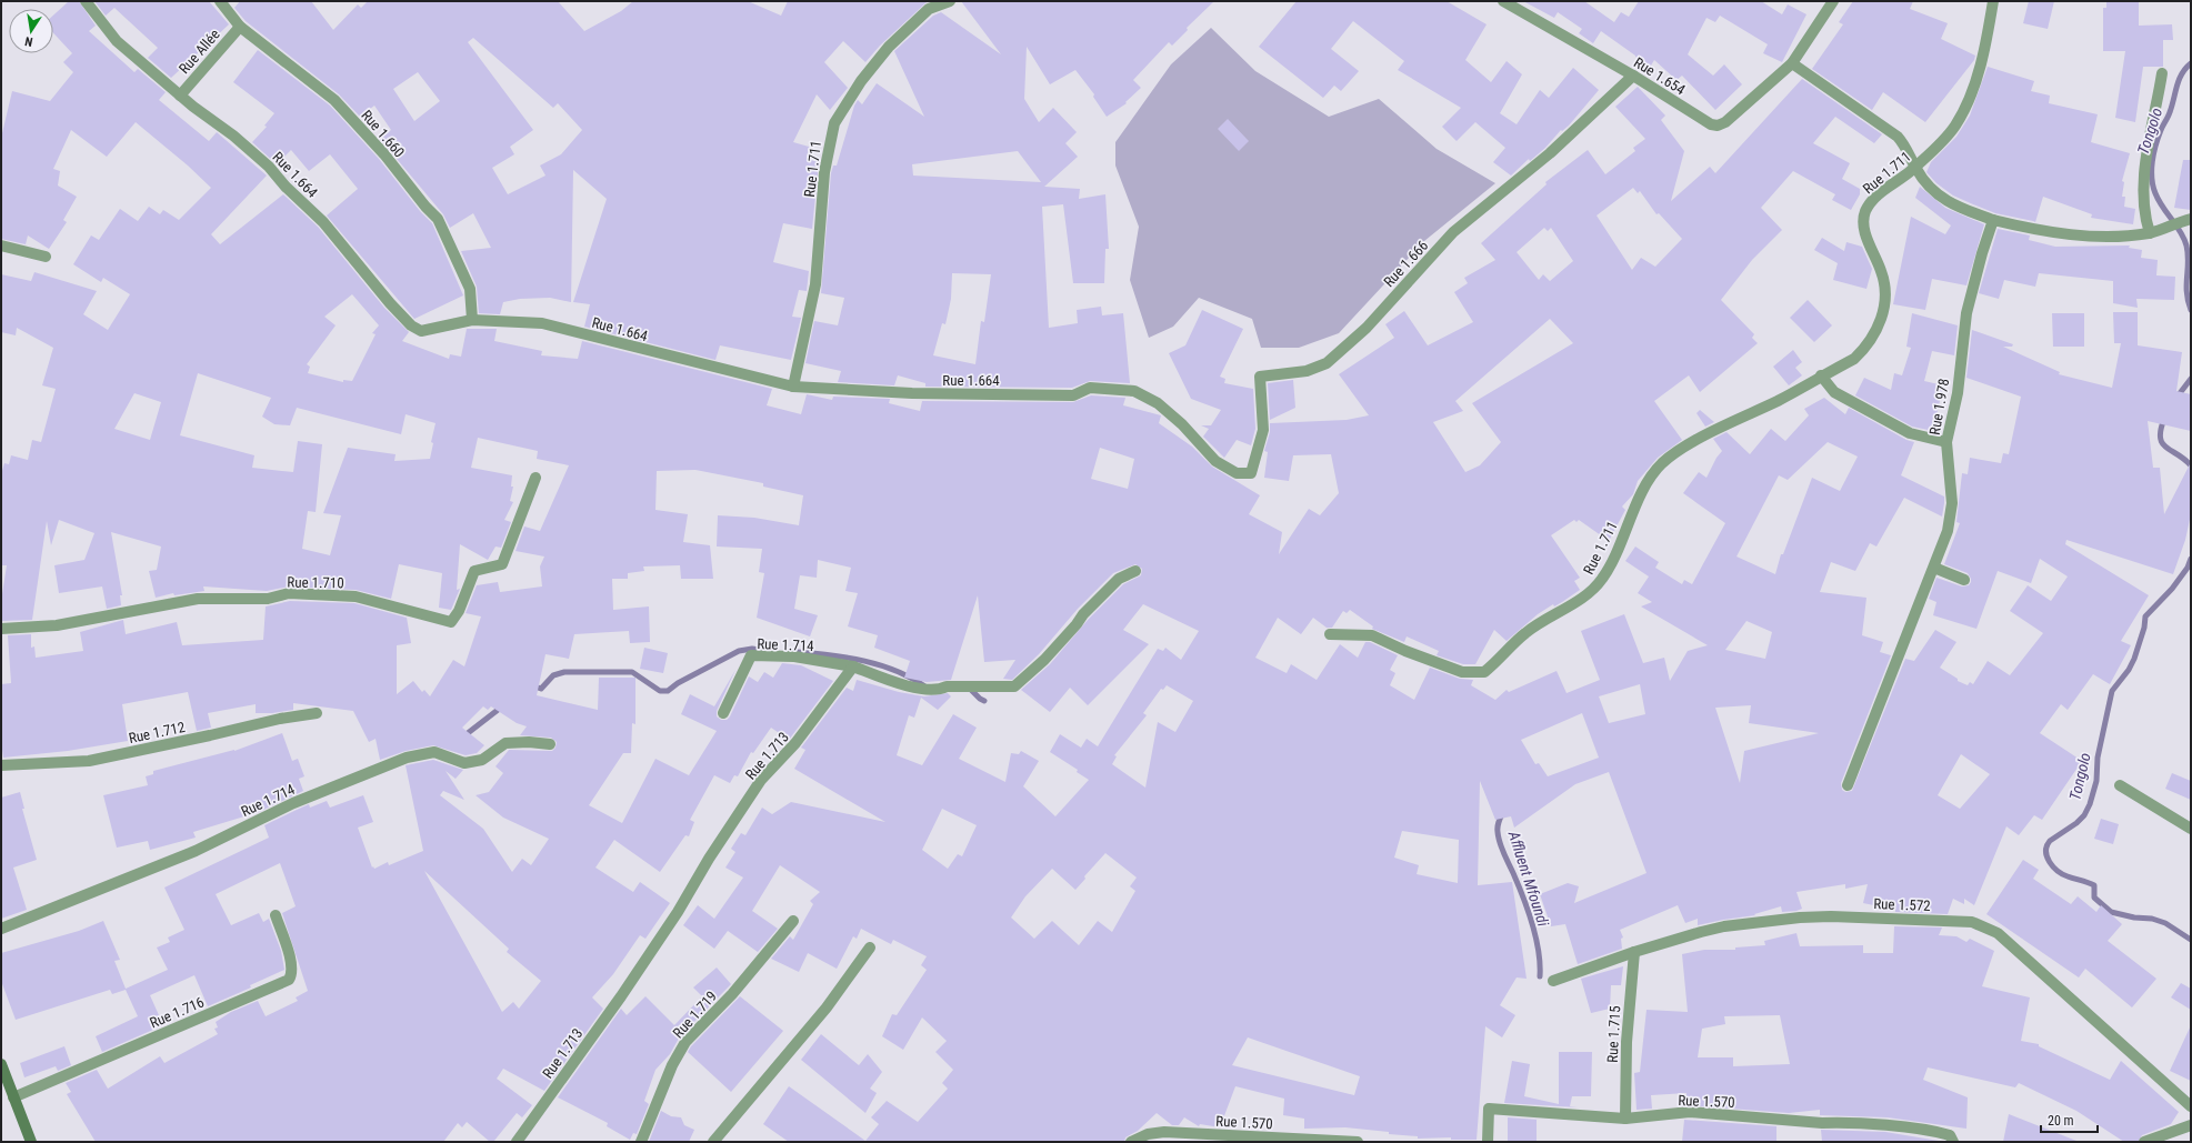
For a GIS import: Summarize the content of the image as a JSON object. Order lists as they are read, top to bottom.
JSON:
{
  "streets": {
    "street": [
      "Rue Allée",
      "Rue 1.654",
      "Rue 1.660",
      "Rue 1.711",
      "Rue 1.664",
      "Rue 1.666",
      "Rue 1.978",
      "Rue 1.710",
      "Rue 1.714",
      "Rue 1.712",
      "Rue 1.713",
      "Rue 1.572",
      "Rue 1.716",
      "Rue 1.719",
      "Rue 1.715",
      "Rue 1.570"
    ]
  },
  "crossings": [
    ["Rue Allée", "Rue 1.660"],
    ["Rue Allée", "Rue 1.664"],
    ["Rue 1.654", "Rue 1.666"],
    ["Rue 1.660", "Rue 1.664"],
    ["Rue 1.711", "Rue 1.664"],
    ["Rue 1.664", "Rue 1.666"],
    ["Rue 1.714", "Rue 1.713"],
    ["Rue 1.572", "Rue 1.715"],
    ["Rue 1.715", "Rue 1.570"]
  ],
  "water": ["Tongolo", "Affluent Mfoundi"],
  "scale_bar": "20 m",
  "north": "bottom"
}
